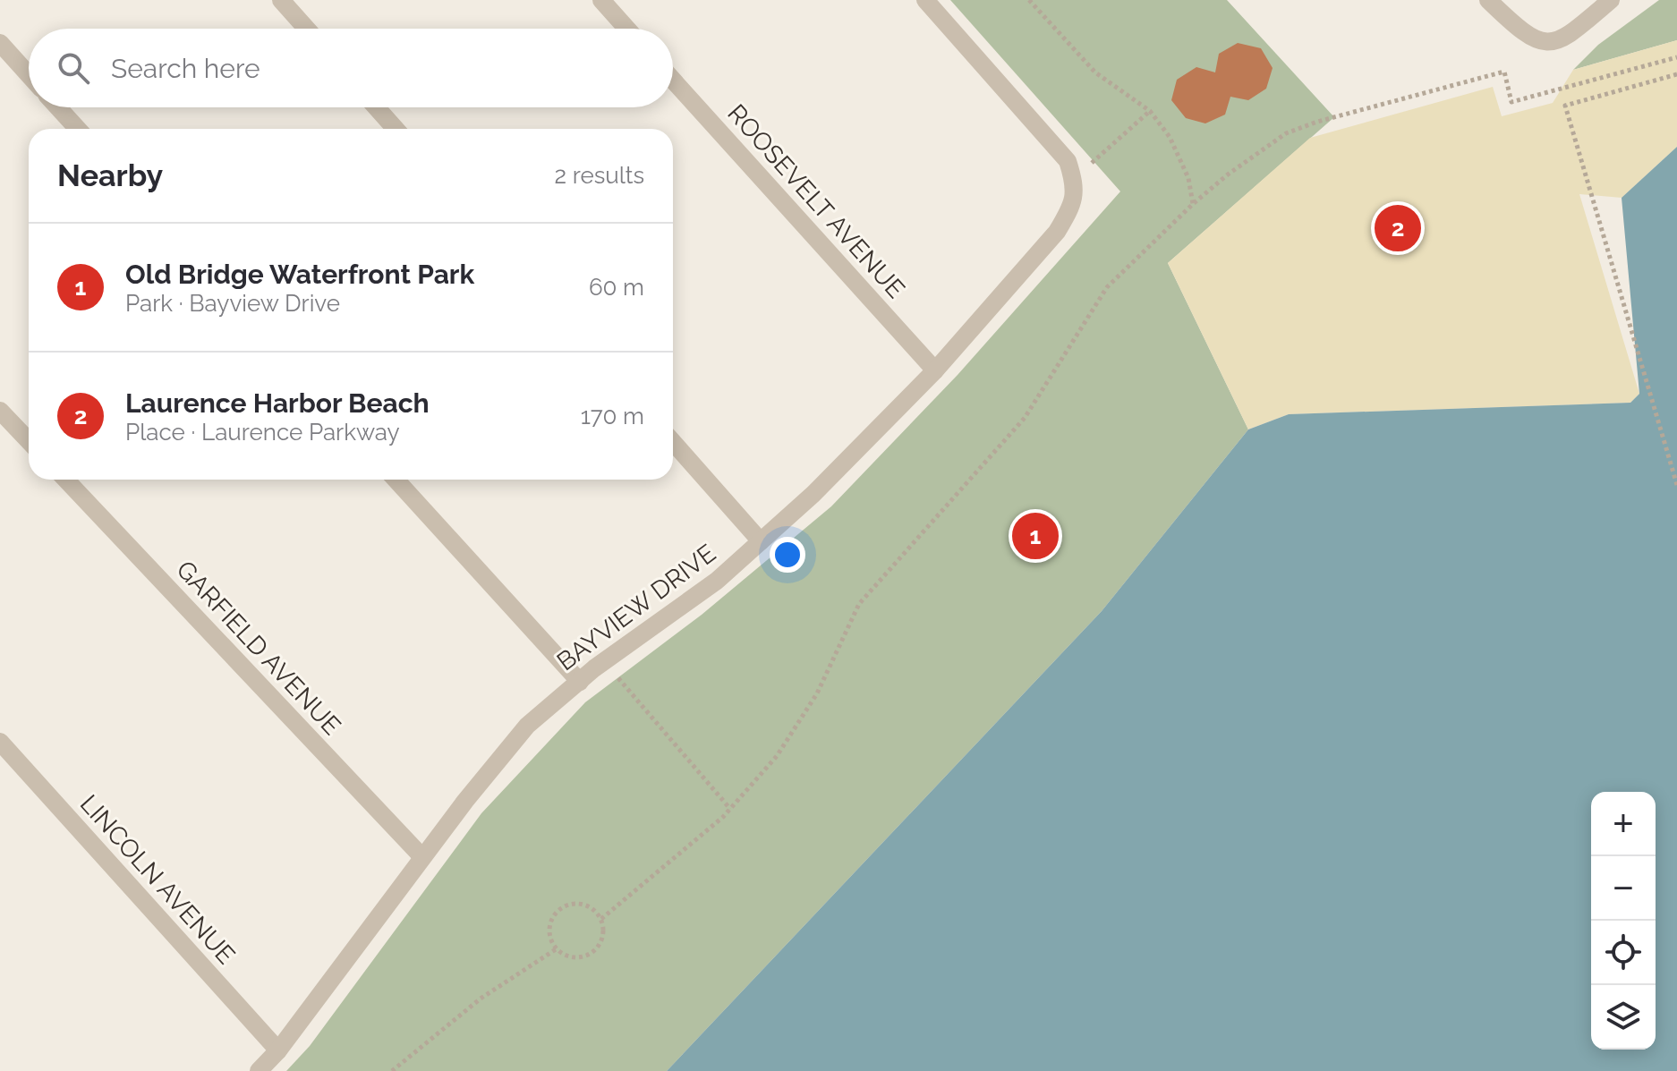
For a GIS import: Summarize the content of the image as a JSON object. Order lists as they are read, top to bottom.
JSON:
{
  "streets": {
    "street": [
      "ROOSEVELT AVENUE",
      "BAYVIEW DRIVE",
      "GARFIELD AVENUE",
      "LINCOLN AVENUE"
    ]
  },
  "crossings": [
    ["ROOSEVELT AVENUE", "BAYVIEW DRIVE"],
    ["BAYVIEW DRIVE", "GARFIELD AVENUE"],
    ["BAYVIEW DRIVE", "LINCOLN AVENUE"]
  ],
  "page": {
    "search": "Search here",
    "heading": ["Nearby", "2 results"],
    "pins": ["2", "1"],
    "list": [
      {
        "mark": "1",
        "name": "Old Bridge Waterfront Park",
        "note": "Park · Bayview Drive",
        "value": "60 m"
      },
      {
        "mark": "2",
        "name": "Laurence Harbor Beach",
        "note": "Place · Laurence Parkway",
        "value": "170 m"
      }
    ],
    "map_buttons": ["+", "−"]
  }
}
